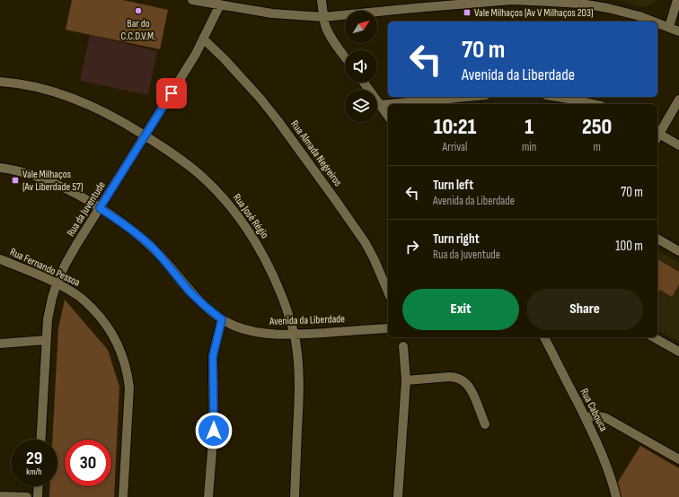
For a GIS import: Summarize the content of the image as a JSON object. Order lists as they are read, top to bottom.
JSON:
{
  "streets": {
    "street": [
      "Rua Almada Negreiros",
      "Rua da Juventude",
      "Rua José Régio",
      "Rua Fernando Pessoa",
      "Avenida da Liberdade",
      "Rua Cabouca"
    ]
  },
  "crossings": [
    ["Rua Almada Negreiros", "Rua da Juventude"],
    ["Rua da Juventude", "Rua José Régio"],
    ["Rua da Juventude", "Rua Fernando Pessoa"],
    ["Rua da Juventude", "Avenida da Liberdade"],
    ["Rua José Régio", "Avenida da Liberdade"]
  ],
  "places": {
    "other": ["Bar do C.C.D.V.M."],
    "transit": ["Vale Milhaços (Av V Milhaços 203)", "Vale Milhaços (Av Liberdade 57)"]
  },
  "north": "top right",
  "page": {
    "turn": ["70 m", "Avenida da Liberdade"],
    "eta": [
      "10:21",
      "Arrival",
      "1",
      "min",
      "250",
      "m"
    ],
    "list": [
      {
        "name": "Turn left",
        "note": "Avenida da Liberdade",
        "value": "70 m"
      },
      {
        "name": "Turn right",
        "note": "Rua da Juventude",
        "value": "100 m"
      }
    ],
    "buttons": ["Exit", "Share"],
    "speed": "29 km/h",
    "limit": "30"
  }
}
